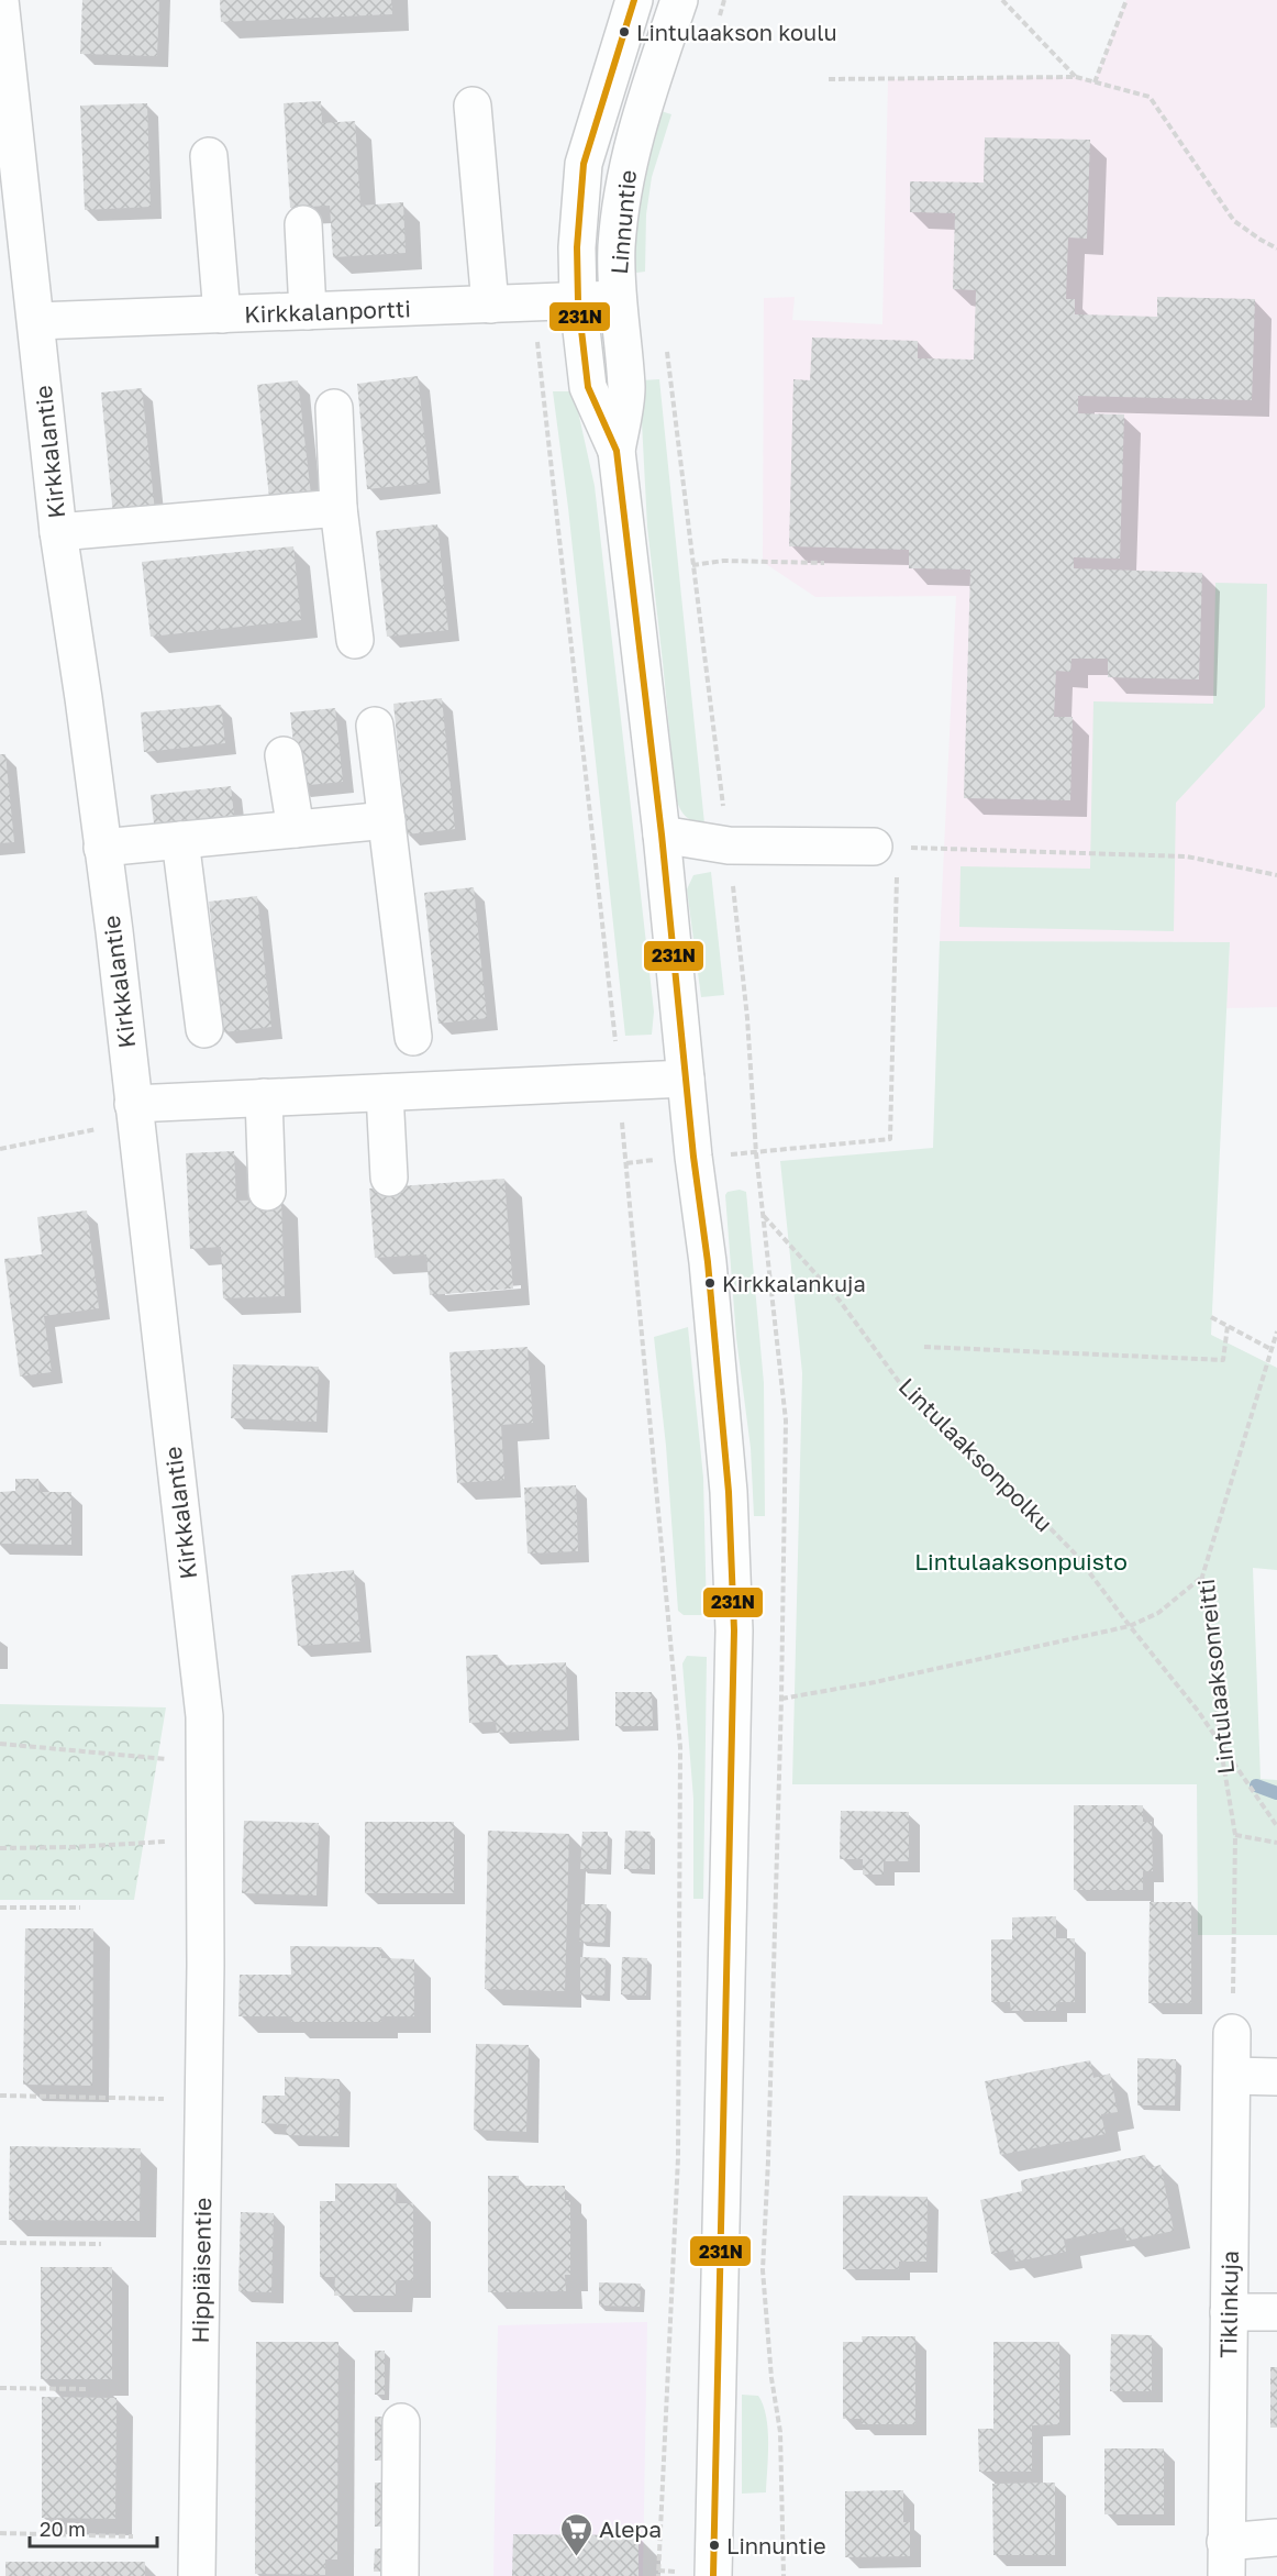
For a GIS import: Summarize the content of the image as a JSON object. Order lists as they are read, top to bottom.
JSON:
{
  "streets": {
    "street": [
      "Linnuntie",
      "Kirkkalanportti",
      "Kirkkalantie",
      "Hippiäisentie",
      "Tiklinkuja"
    ],
    "path": ["Lintulaaksonpolku", "Lintulaaksonreitti"]
  },
  "crossings": [
    ["Linnuntie", "Kirkkalanportti"],
    ["Kirkkalanportti", "Kirkkalantie"],
    ["Kirkkalantie", "Hippiäisentie"],
    ["Lintulaaksonpolku", "Lintulaaksonreitti"],
    ["Lintulaaksonreitti", "Tiklinkuja"]
  ],
  "parks": ["Lintulaaksonpuisto"],
  "places": {
    "other": ["Lintulaakson koulu", "Kirkkalankuja", "Linnuntie"],
    "supermarket": ["Alepa"]
  },
  "lines": ["transit line 231N"],
  "scale_bar": "20 m"
}
